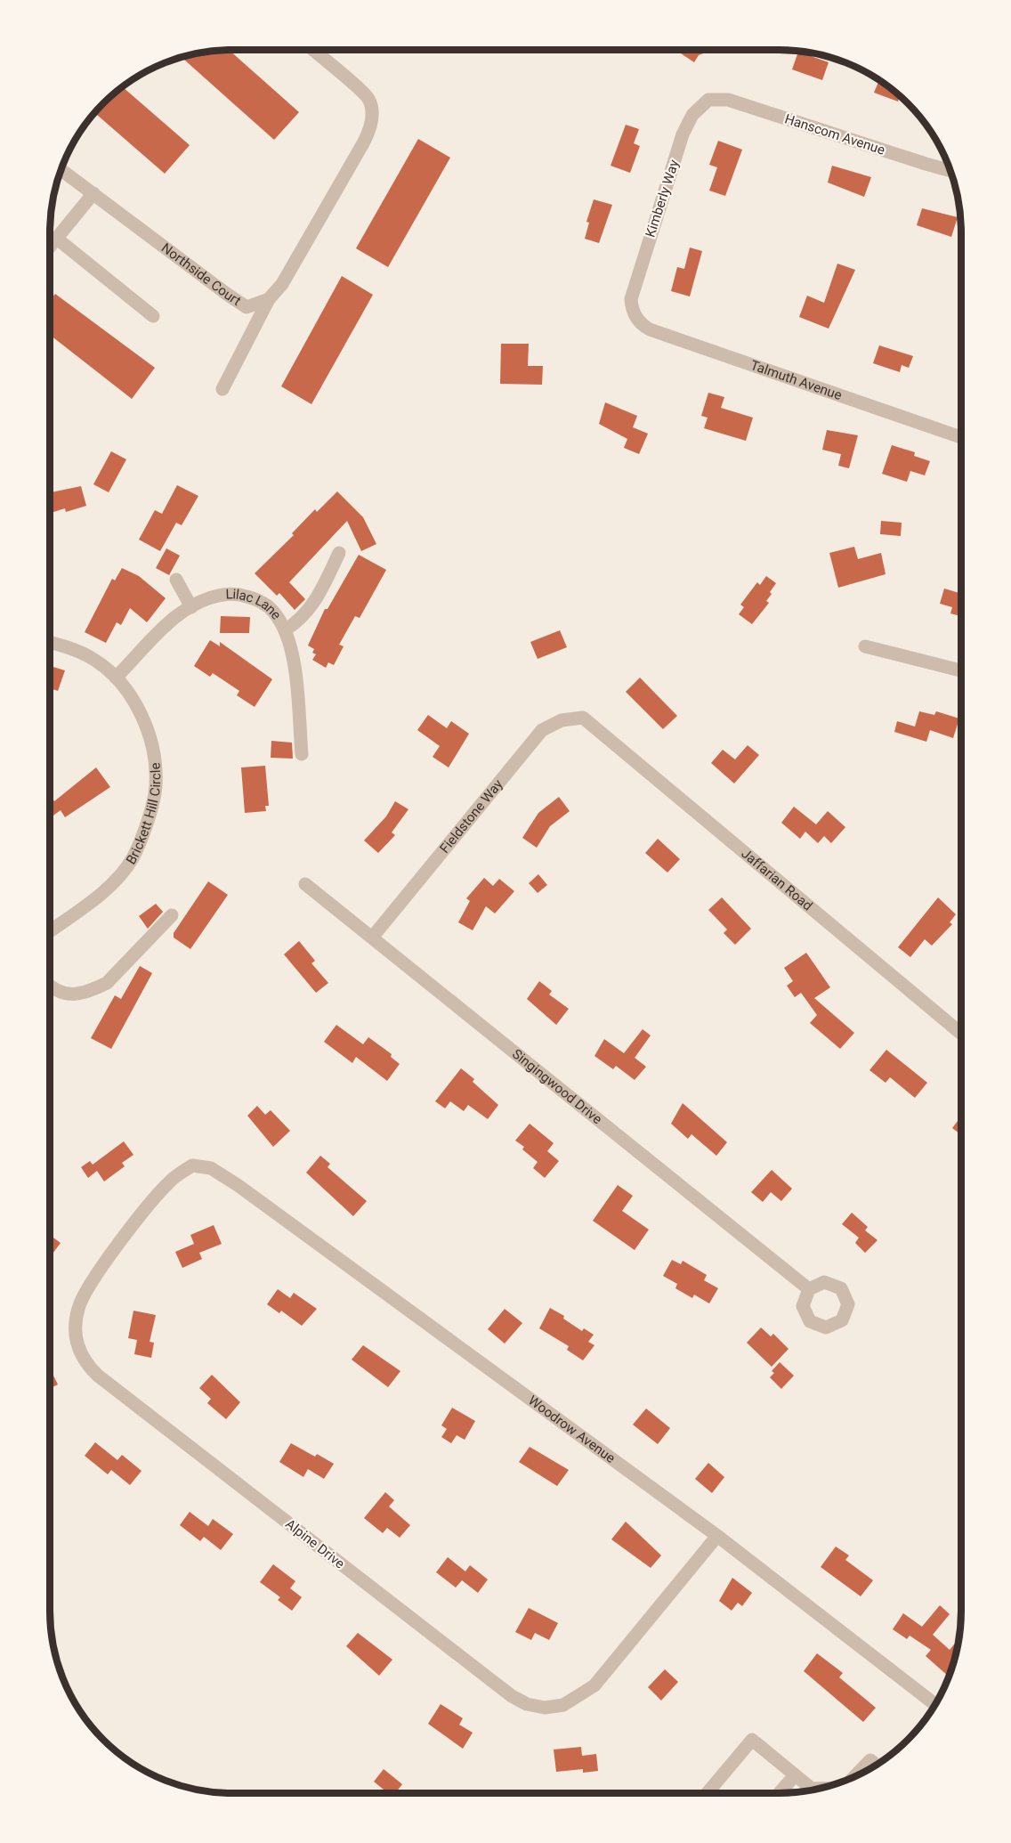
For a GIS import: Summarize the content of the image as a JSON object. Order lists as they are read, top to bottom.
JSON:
{
  "streets": {
    "street": [
      "Hanscom Avenue",
      "Kimberly Way",
      "Northside Court",
      "Talmuth Avenue",
      "Lilac Lane",
      "Brickett Hill Circle",
      "Fieldstone Way",
      "Jaffarian Road",
      "Singingwood Drive",
      "Woodrow Avenue",
      "Alpine Drive"
    ]
  },
  "crossings": [
    ["Hanscom Avenue", "Kimberly Way"],
    ["Kimberly Way", "Talmuth Avenue"],
    ["Lilac Lane", "Brickett Hill Circle"],
    ["Fieldstone Way", "Jaffarian Road"],
    ["Fieldstone Way", "Singingwood Drive"],
    ["Woodrow Avenue", "Alpine Drive"]
  ]
}
